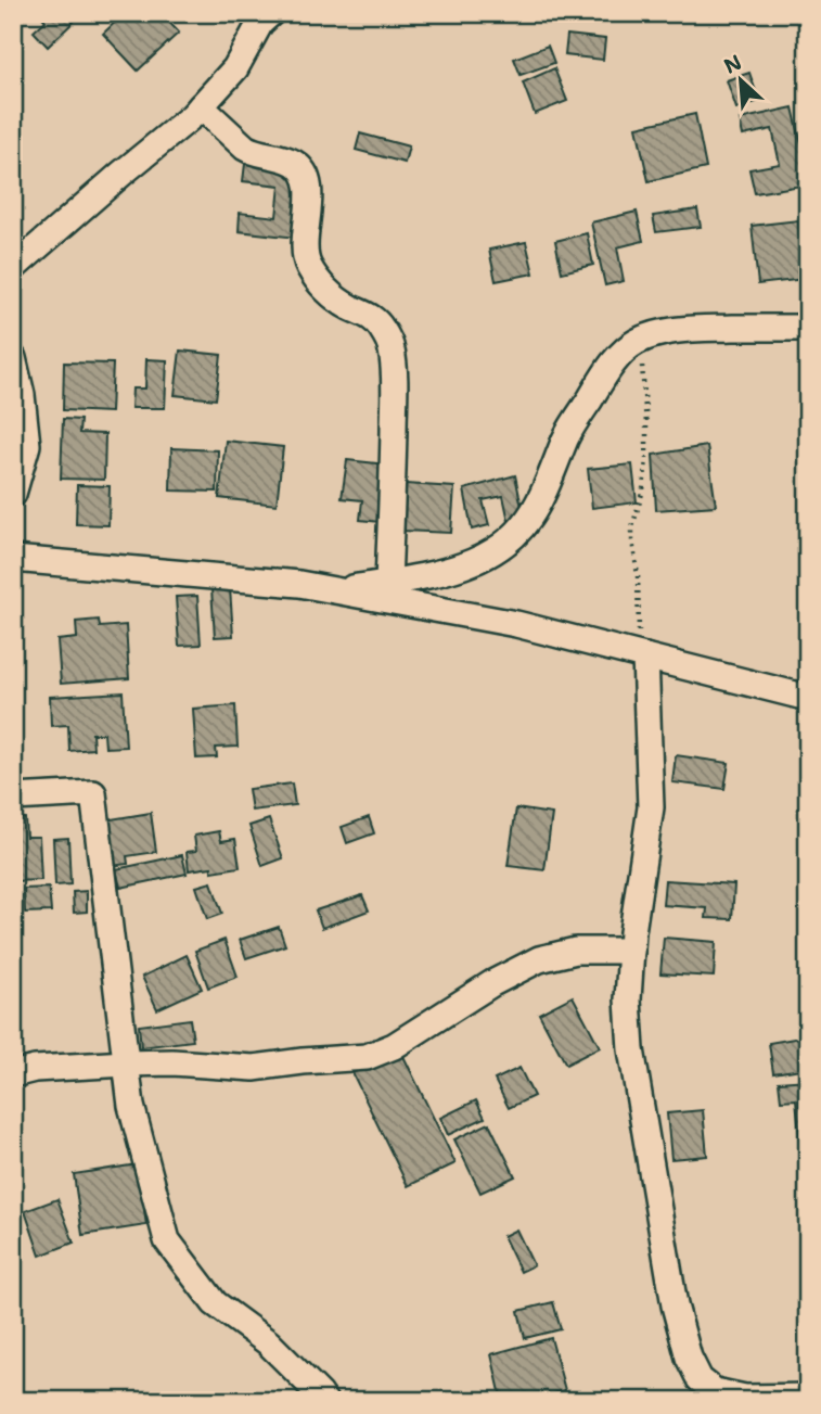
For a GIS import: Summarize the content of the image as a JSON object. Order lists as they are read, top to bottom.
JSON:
{
  "north": "top left"
}
